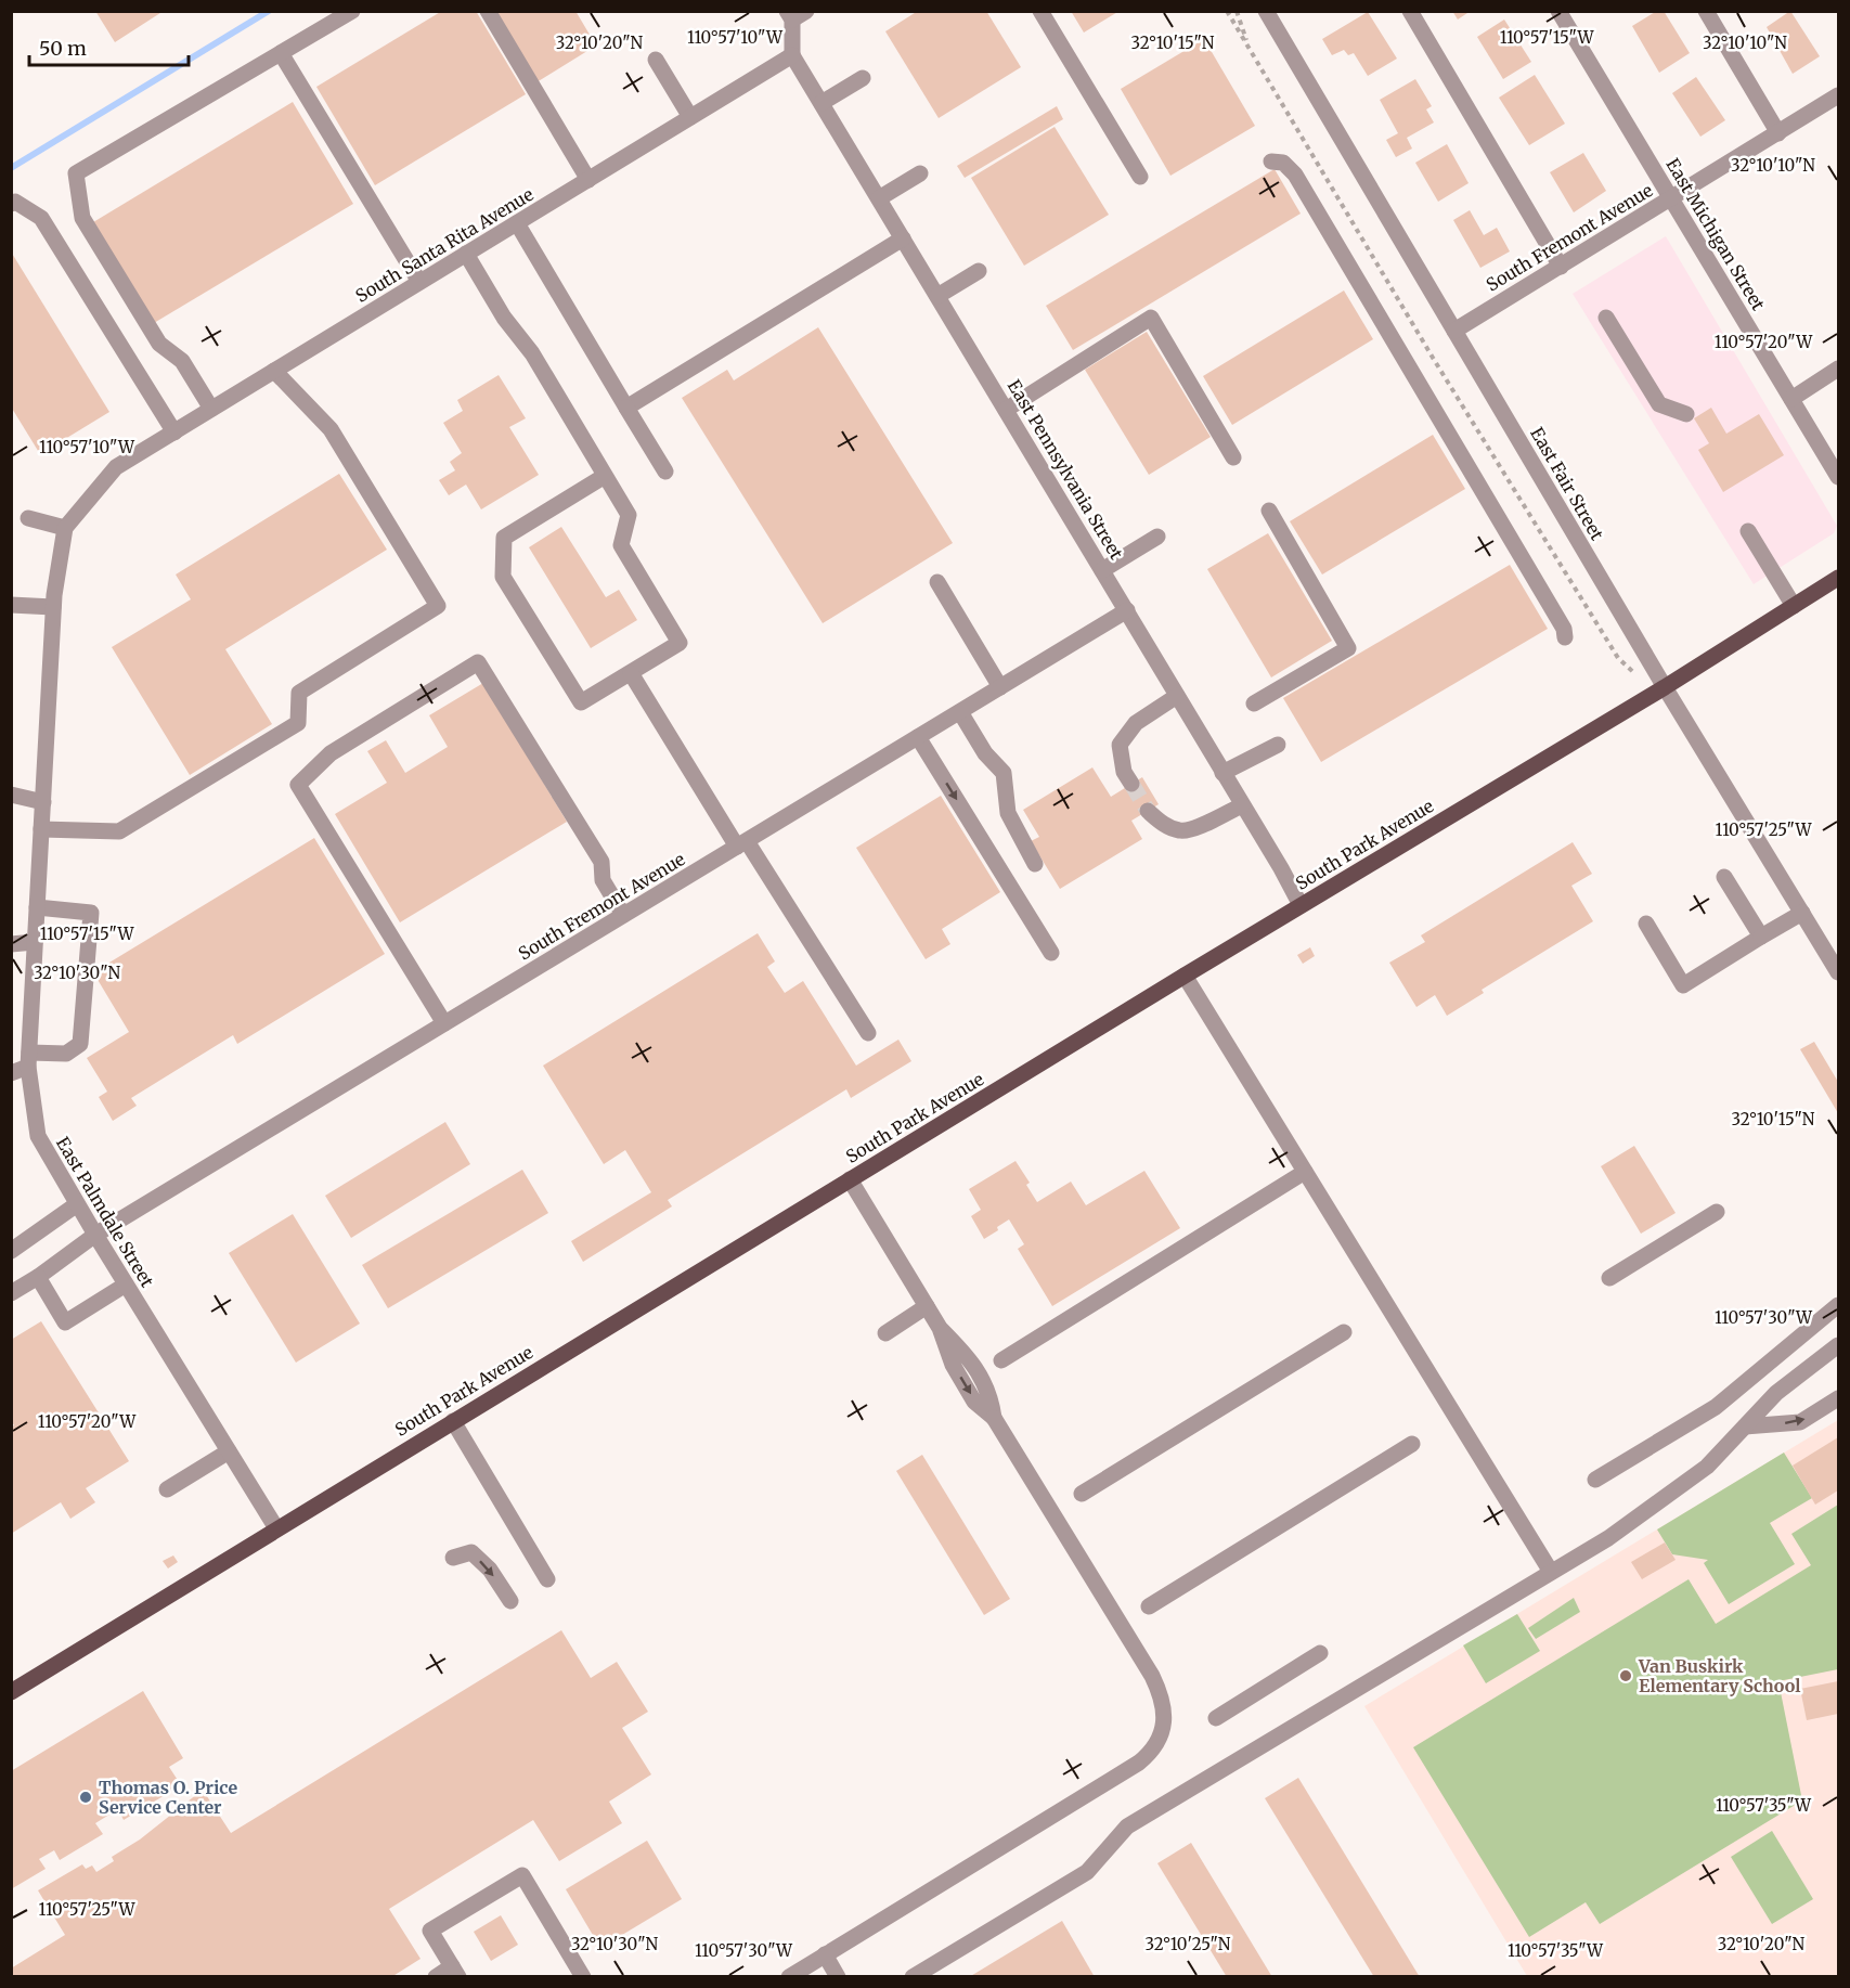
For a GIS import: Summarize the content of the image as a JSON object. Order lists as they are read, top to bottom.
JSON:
{
  "streets": {
    "main road": ["South Park Avenue"],
    "street": [
      "East Michigan Street",
      "South Fremont Avenue",
      "South Santa Rita Avenue",
      "East Pennsylvania Street",
      "East Fair Street",
      "East Palmdale Street"
    ]
  },
  "crossings": [
    ["East Michigan Street", "South Fremont Avenue"],
    ["South Fremont Avenue", "East Pennsylvania Street"],
    ["South Fremont Avenue", "East Fair Street"],
    ["South Fremont Avenue", "East Palmdale Street"],
    ["South Santa Rita Avenue", "East Pennsylvania Street"],
    ["South Santa Rita Avenue", "East Palmdale Street"],
    ["East Pennsylvania Street", "South Park Avenue"],
    ["East Fair Street", "South Park Avenue"],
    ["South Park Avenue", "East Palmdale Street"]
  ],
  "places": ["Van Buskirk Elementary School", "Thomas O. Price Service Center"],
  "scale_bar": "50 m",
  "coordinates": [
    "110°57'15\"W",
    "110°57'10\"W",
    "32°10'10\"N",
    "32°10'20\"N",
    "32°10'15\"N",
    "110°57'20\"W",
    "110°57'25\"W",
    "32°10'30\"N",
    "110°57'30\"W",
    "110°57'35\"W",
    "32°10'25\"N"
  ]
}
